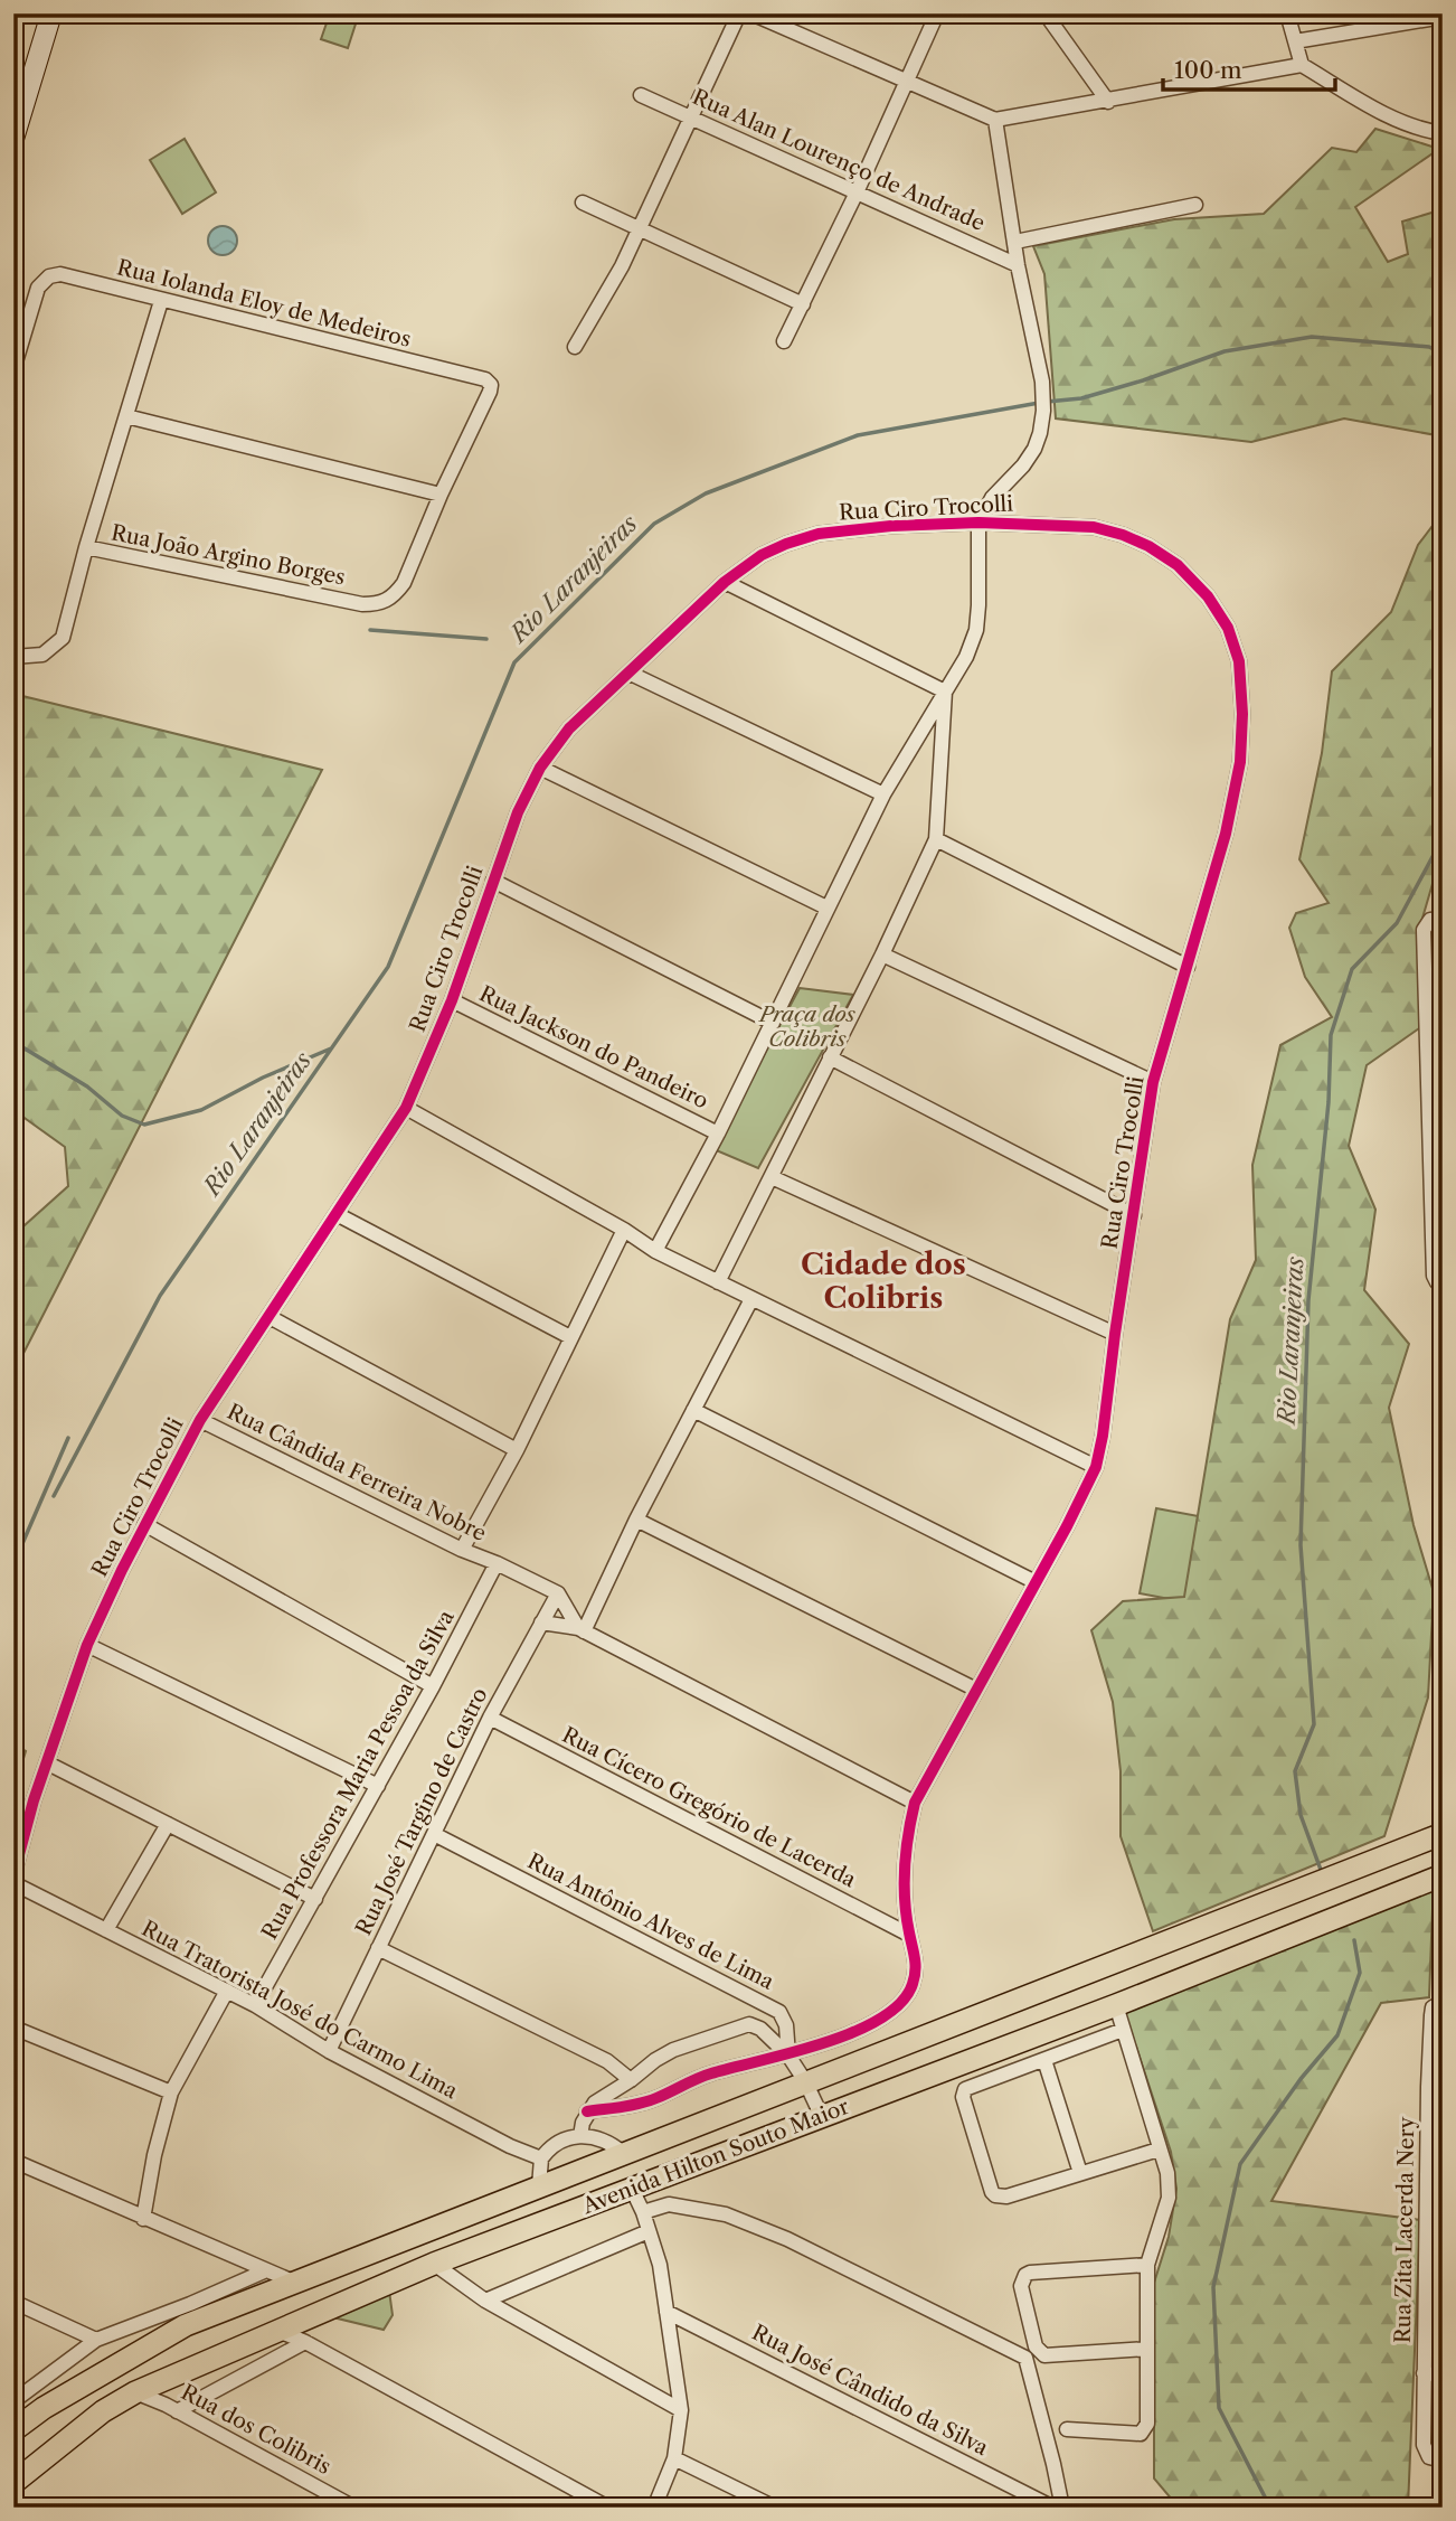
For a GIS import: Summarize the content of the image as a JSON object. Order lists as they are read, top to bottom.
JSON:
{
  "streets": {
    "main road": ["Avenida Hilton Souto Maior"],
    "street": [
      "Rua Alan Lourenço de Andrade",
      "Rua Iolanda Eloy de Medeiros",
      "Rua Ciro Trocolli",
      "Rua João Argino Borges",
      "Rua Jackson do Pandeiro",
      "Rua Cândida Ferreira Nobre",
      "Rua Professora Maria Pessoa da Silva",
      "Rua Cícero Gregório de Lacerda",
      "Rua José Targino de Castro",
      "Rua Antônio Alves de Lima",
      "Rua Tratorista José do Carmo Lima",
      "Rua Zita Lacerda Nery",
      "Rua José Cândido da Silva",
      "Rua dos Colibris"
    ]
  },
  "crossings": [
    ["Rua Iolanda Eloy de Medeiros", "Rua João Argino Borges"],
    ["Rua Ciro Trocolli", "Rua Jackson do Pandeiro"],
    ["Rua Ciro Trocolli", "Rua Cândida Ferreira Nobre"],
    ["Rua Ciro Trocolli", "Rua Cícero Gregório de Lacerda"],
    ["Rua Ciro Trocolli", "Rua Antônio Alves de Lima"],
    ["Rua Cândida Ferreira Nobre", "Rua Professora Maria Pessoa da Silva"],
    ["Rua Cândida Ferreira Nobre", "Rua José Targino de Castro"],
    ["Rua Professora Maria Pessoa da Silva", "Rua Tratorista José do Carmo Lima"],
    ["Rua Cícero Gregório de Lacerda", "Rua José Targino de Castro"],
    ["Rua José Targino de Castro", "Rua Antônio Alves de Lima"],
    ["Rua José Targino de Castro", "Rua Tratorista José do Carmo Lima"],
    ["Rua Antônio Alves de Lima", "Avenida Hilton Souto Maior"],
    ["Avenida Hilton Souto Maior", "Rua dos Colibris"]
  ],
  "districts": ["Cidade dos Colibris"],
  "water": ["Rio Laranjeiras"],
  "parks": ["Praça dos Colibris"],
  "scale_bar": "100 m"
}
